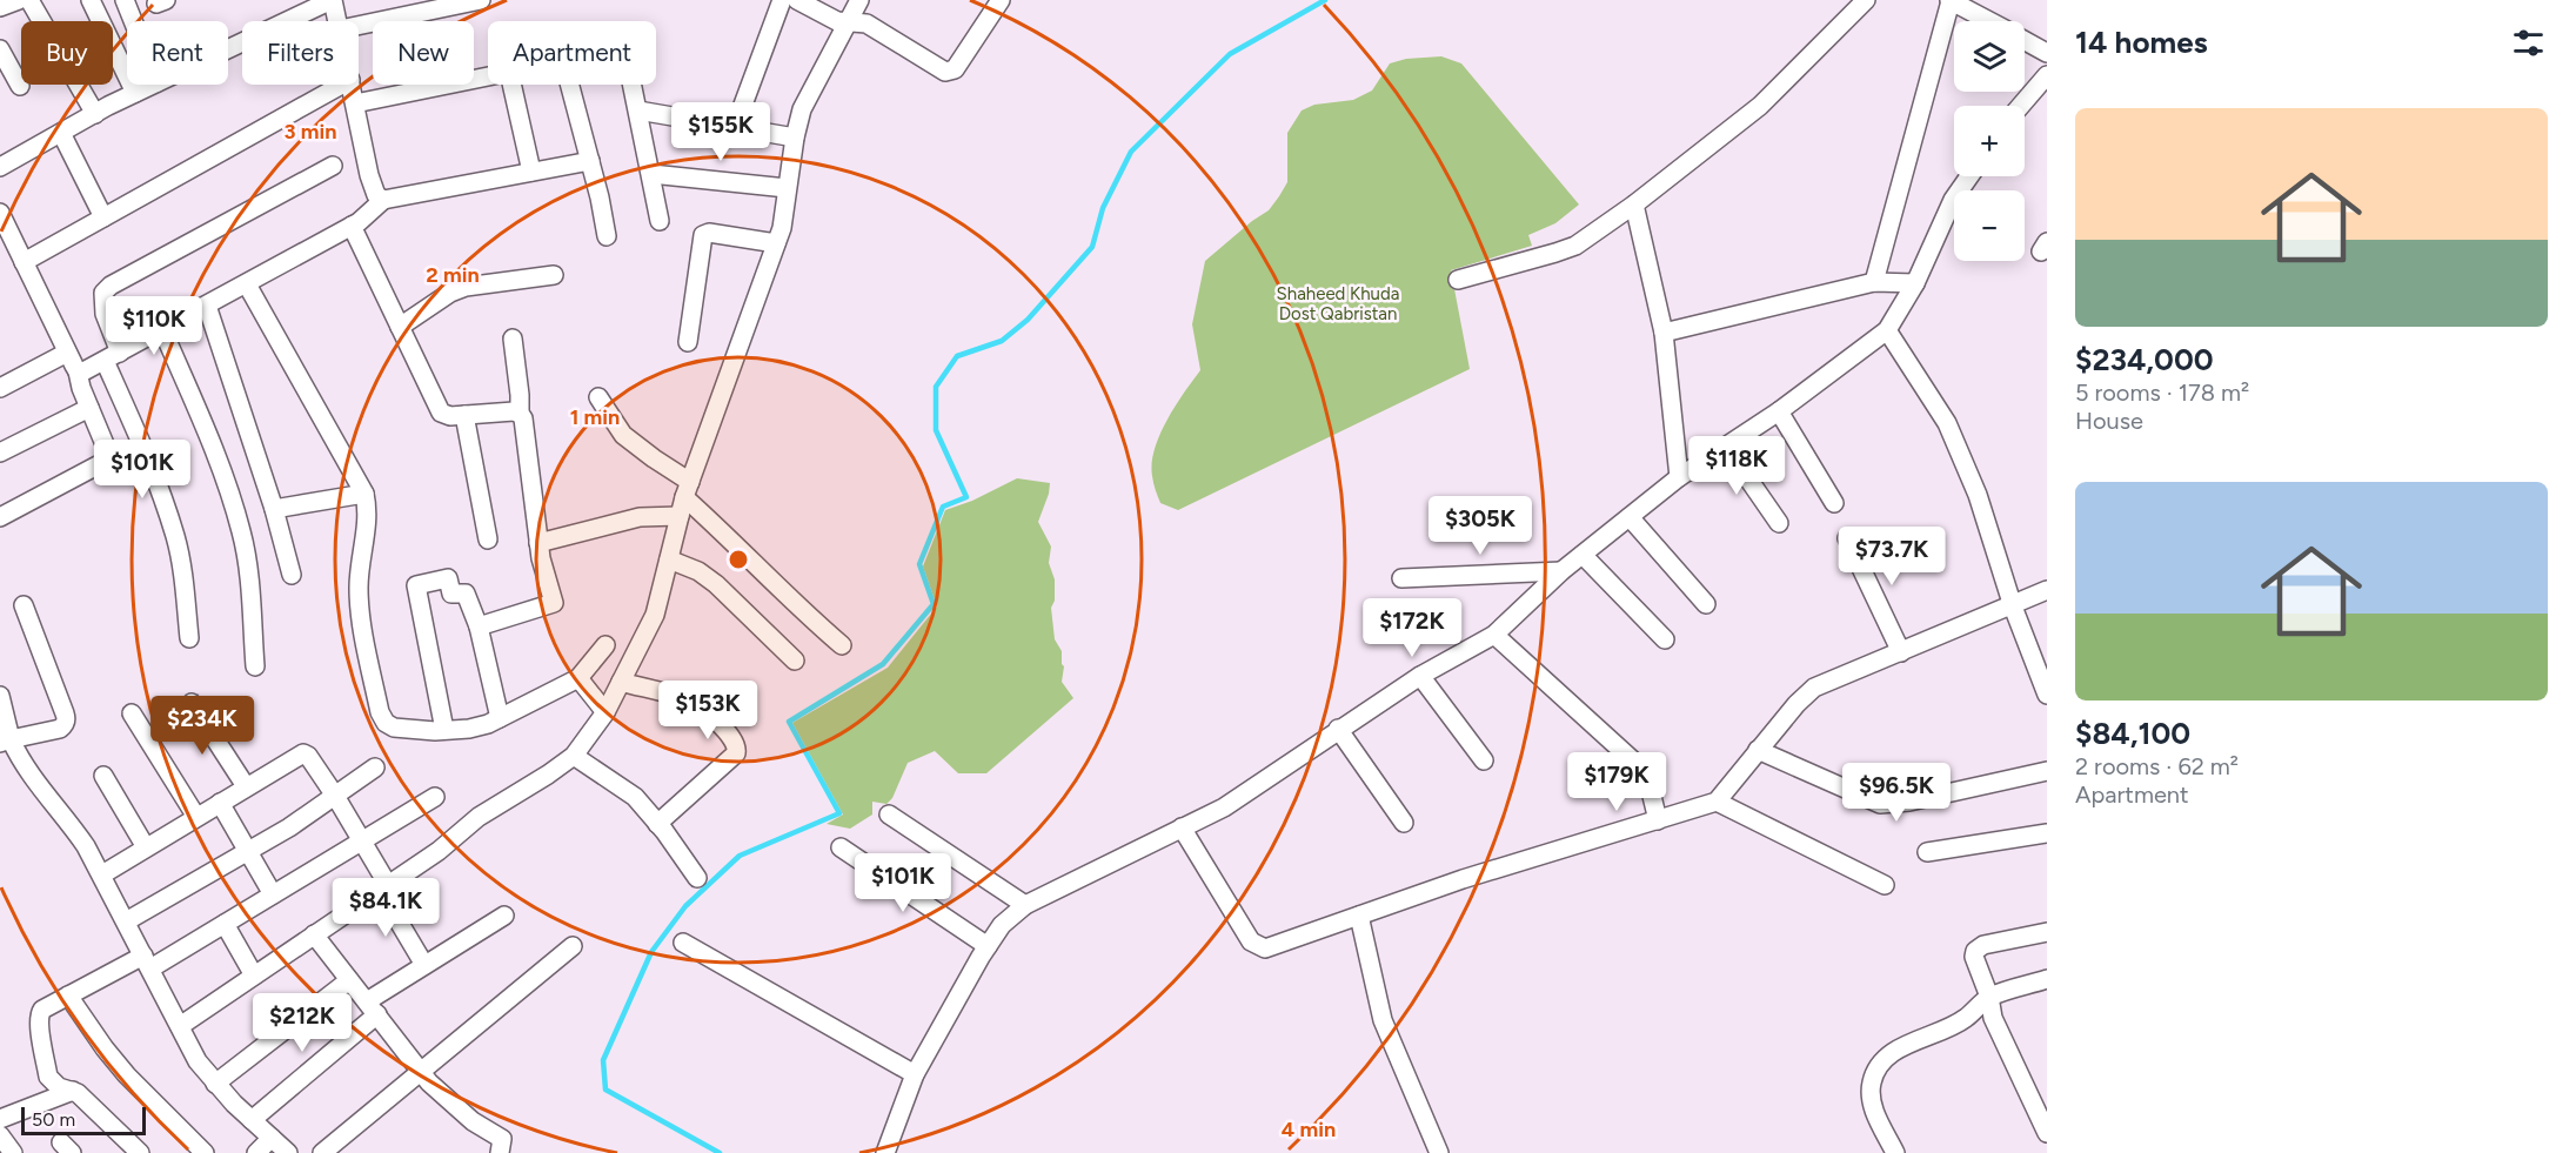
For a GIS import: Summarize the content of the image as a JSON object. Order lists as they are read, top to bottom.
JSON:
{
  "parks": ["Shaheed Khuda Dost Qabristan"],
  "scale_bar": "50 m",
  "page": {
    "heading": "14 homes",
    "map_buttons": ["+", "−"],
    "chip": [
      "Buy",
      "Rent",
      "Filters",
      "New",
      "Apartment"
    ],
    "list": [
      {
        "name": "$234,000",
        "note": "5 rooms · 178 m² · House"
      },
      {
        "name": "$84,100",
        "note": "2 rooms · 62 m² · Apartment"
      }
    ],
    "price": [
      "$155K",
      "$110K",
      "$118K",
      "$101K",
      "$305K",
      "$73.7K",
      "$172K",
      "$153K",
      "$234K",
      "$179K",
      "$96.5K",
      "$101K",
      "$84.1K",
      "$212K"
    ],
    "scale": "50 m"
  },
  "rings": [
    "3 min",
    "2 min",
    "1 min",
    "4 min"
  ]
}
